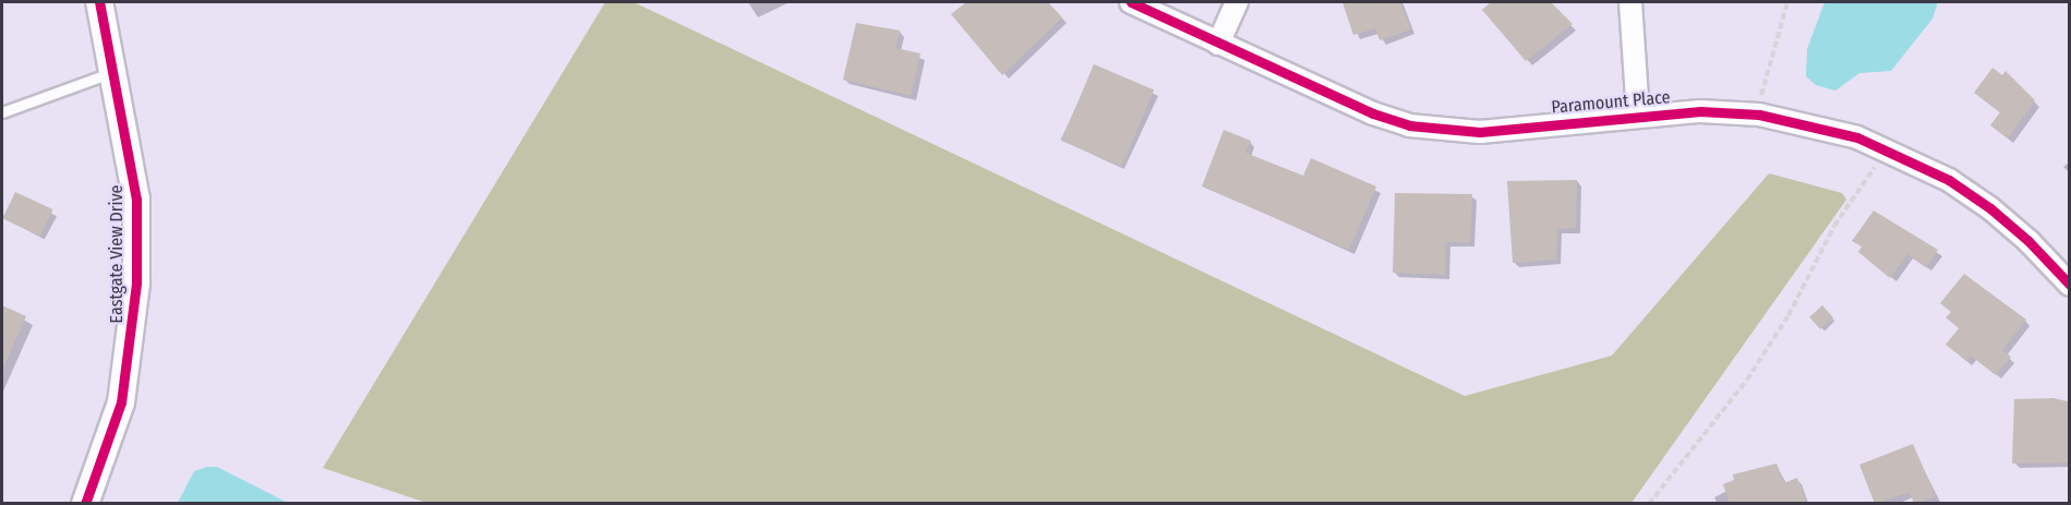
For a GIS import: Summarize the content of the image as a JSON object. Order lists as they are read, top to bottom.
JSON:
{
  "streets": {
    "street": ["Paramount Place", "Eastgate View Drive"]
  }
}
